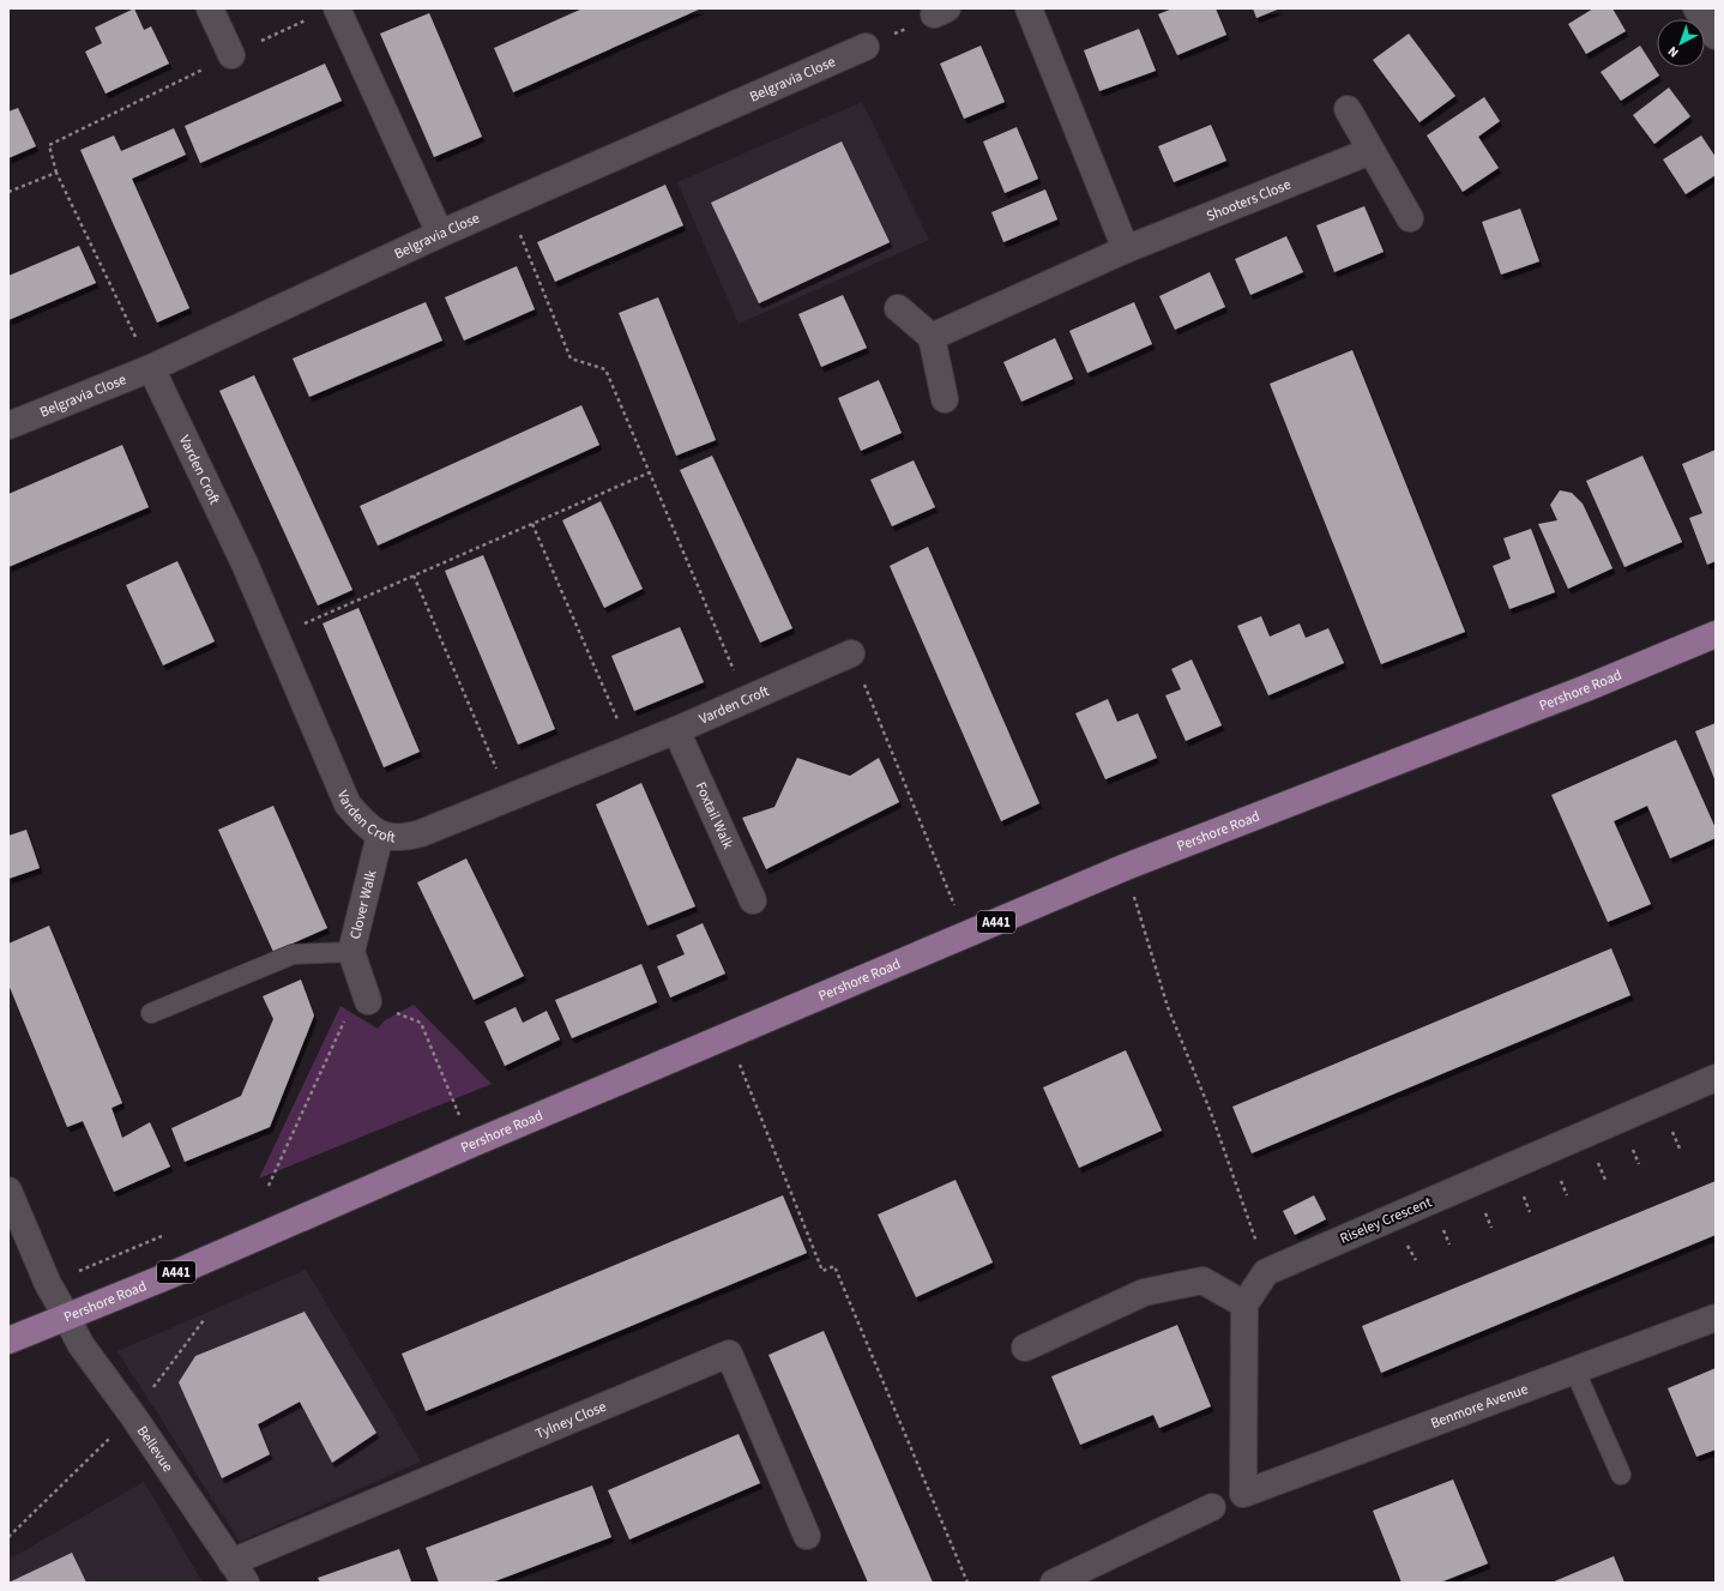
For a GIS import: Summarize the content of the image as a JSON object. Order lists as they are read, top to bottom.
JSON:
{
  "streets": {
    "main road": ["Pershore Road", "A441"],
    "street": [
      "Belgravia Close",
      "Shooters Close",
      "Varden Croft",
      "Foxtail Walk",
      "Clover Walk",
      "Riseley Crescent",
      "Benmore Avenue",
      "Tylney Close",
      "Bellevue"
    ]
  },
  "crossings": [
    ["Belgravia Close", "Varden Croft"],
    ["Varden Croft", "Foxtail Walk"],
    ["Varden Croft", "Clover Walk"],
    ["Pershore Road", "Bellevue"],
    ["Tylney Close", "Bellevue"]
  ],
  "north": "bottom left"
}
